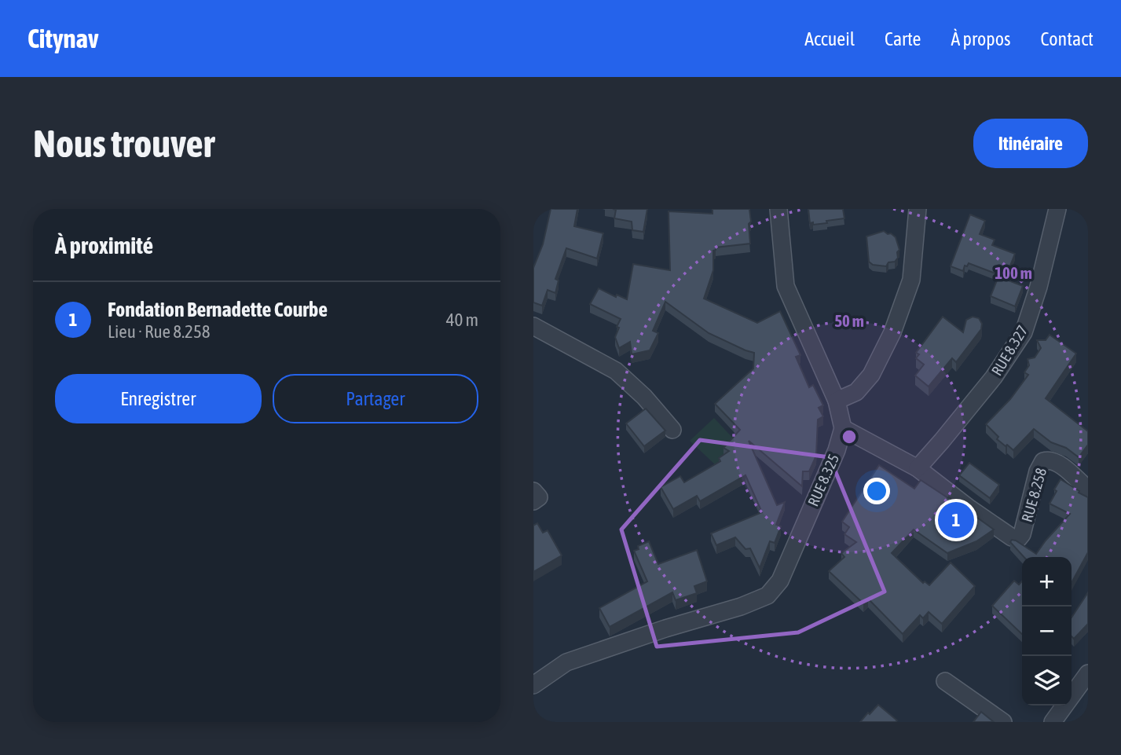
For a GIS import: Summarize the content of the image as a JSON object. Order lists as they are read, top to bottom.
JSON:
{
  "streets": {
    "street": ["RUE 8.327", "RUE 8.325", "RUE 8.258"]
  },
  "crossings": [
    ["RUE 8.327", "RUE 8.258"],
    ["RUE 8.325", "RUE 8.258"]
  ],
  "page": {
    "header": "Citynav",
    "nav": [
      "Accueil",
      "Carte",
      "À propos",
      "Contact"
    ],
    "buttons": [
      "Itinéraire",
      ["Enregistrer", "Partager"]
    ],
    "title": "Nous trouver",
    "heading": "À proximité",
    "list": [
      {
        "mark": "1",
        "name": "Fondation Bernadette Courbe",
        "note": "Lieu · Rue 8.258",
        "value": "40 m"
      }
    ],
    "pins": "1",
    "map_buttons": ["+", "−"]
  },
  "rings": ["100 m", "50 m"]
}
